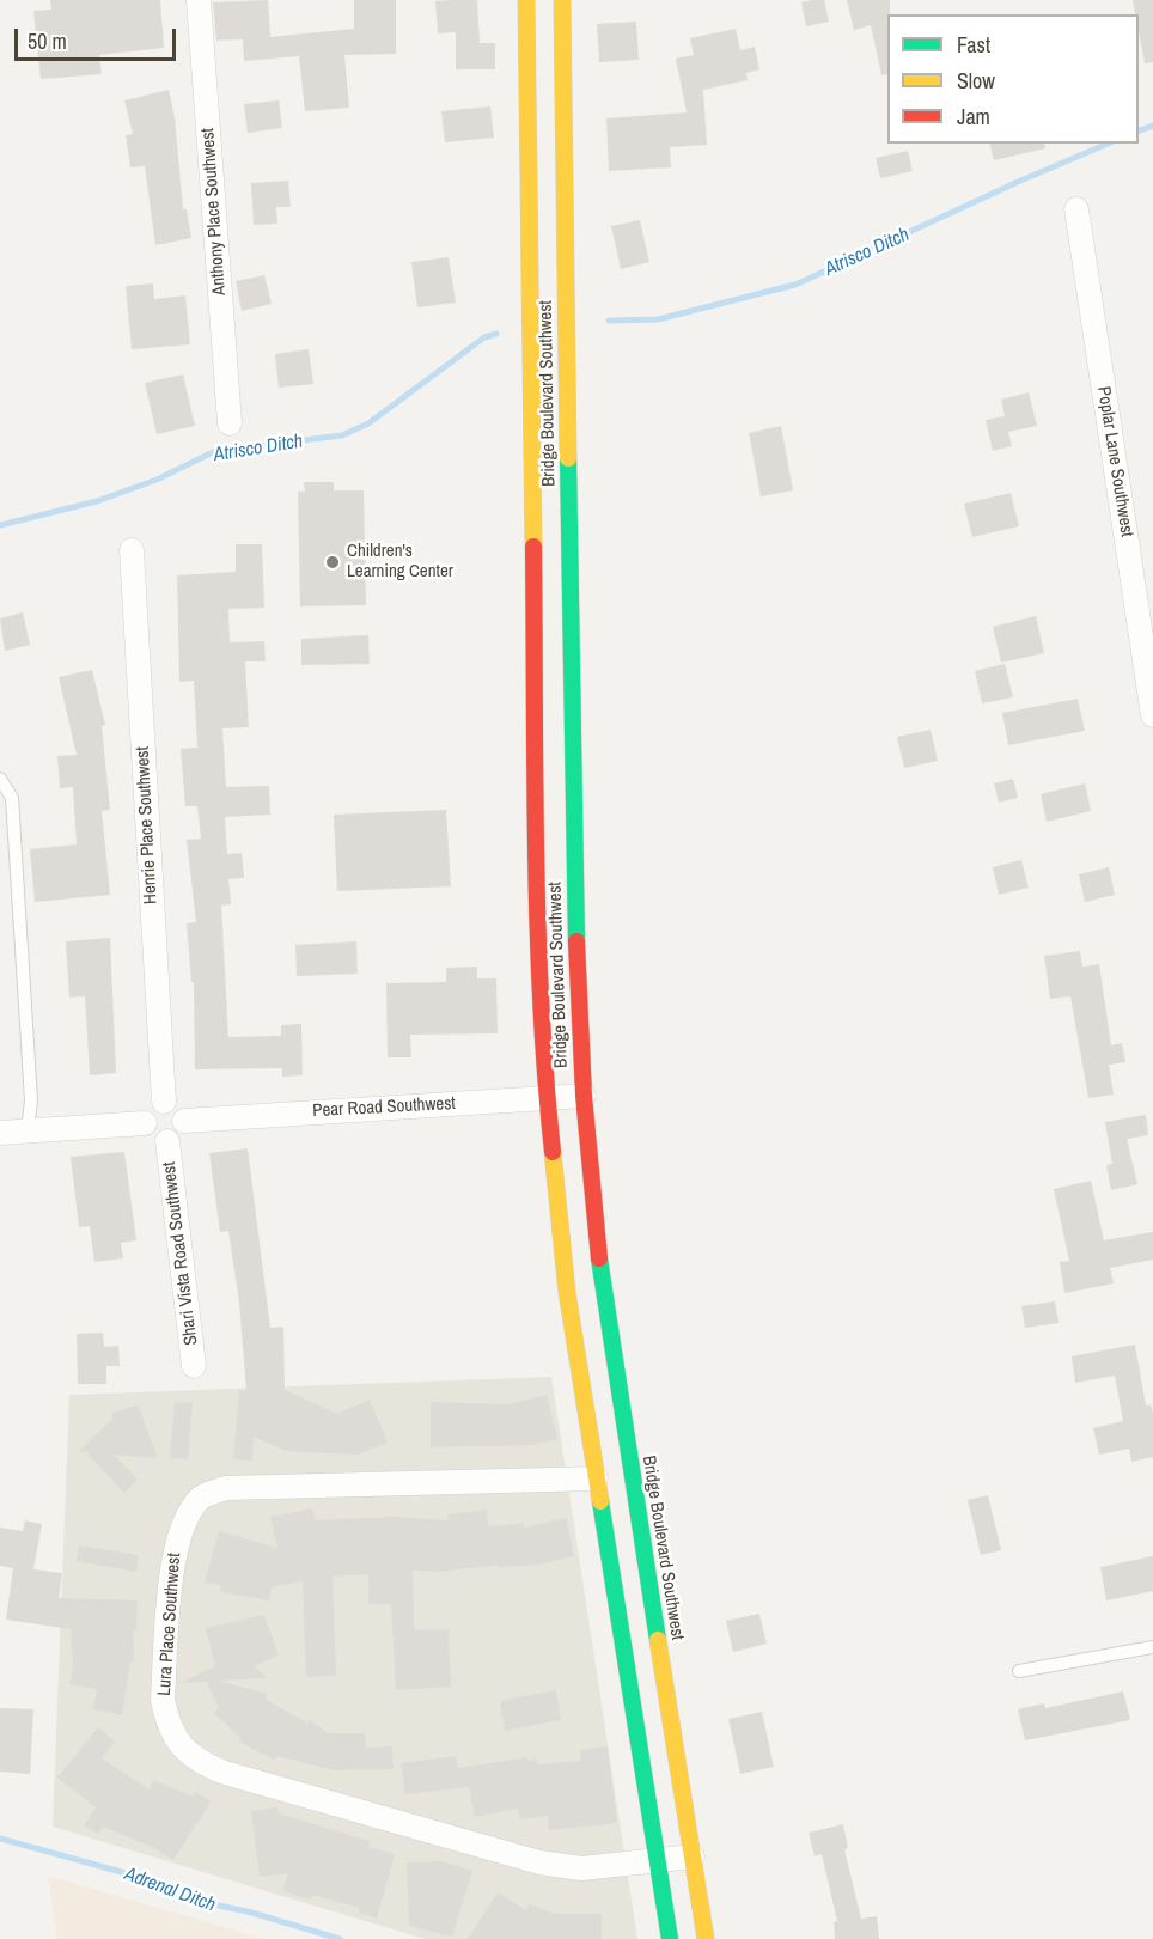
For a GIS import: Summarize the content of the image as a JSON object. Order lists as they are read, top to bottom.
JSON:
{
  "streets": {
    "main road": ["Bridge Boulevard Southwest"],
    "street": [
      "Anthony Place Southwest",
      "Poplar Lane Southwest",
      "Henrie Place Southwest",
      "Pear Road Southwest",
      "Shari Vista Road Southwest",
      "Lura Place Southwest"
    ]
  },
  "crossings": [
    ["Bridge Boulevard Southwest", "Pear Road Southwest"],
    ["Bridge Boulevard Southwest", "Lura Place Southwest"],
    ["Henrie Place Southwest", "Pear Road Southwest"],
    ["Henrie Place Southwest", "Shari Vista Road Southwest"],
    ["Pear Road Southwest", "Shari Vista Road Southwest"]
  ],
  "water": ["Atrisco Ditch", "Adrenal Ditch"],
  "places": ["Children's Learning Center"],
  "legend": ["Fast", "Slow", "Jam"],
  "scale_bar": "50 m"
}
